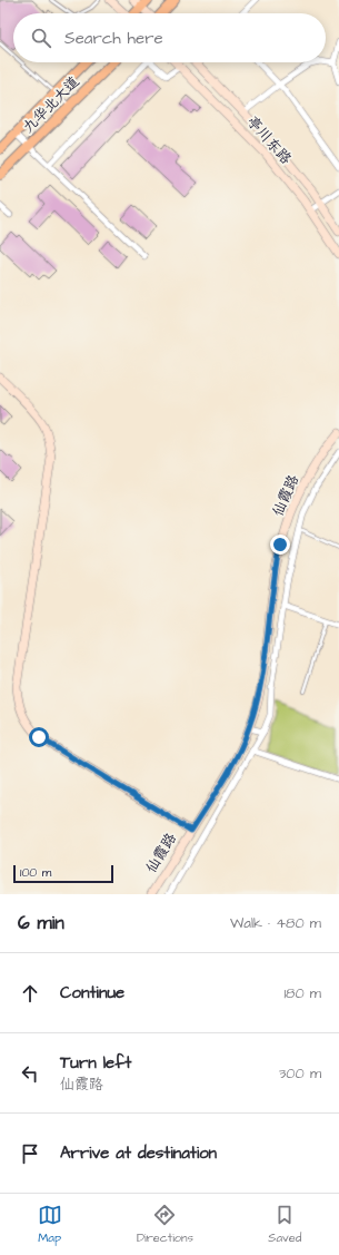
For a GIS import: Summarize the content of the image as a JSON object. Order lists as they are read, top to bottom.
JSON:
{
  "streets": {
    "main road": ["九华北大道"],
    "street": ["亭川东路", "仙霞路"]
  },
  "scale_bar": "100 m",
  "page": {
    "search": "Search here",
    "scale": "100 m",
    "heading": ["6 min", "Walk · 480 m"],
    "list": [
      ["Continue", "180 m"],
      ["Turn left", "仙霞路", "300 m"],
      "Arrive at destination"
    ],
    "nav": ["Map", "Directions", "Saved"]
  }
}
